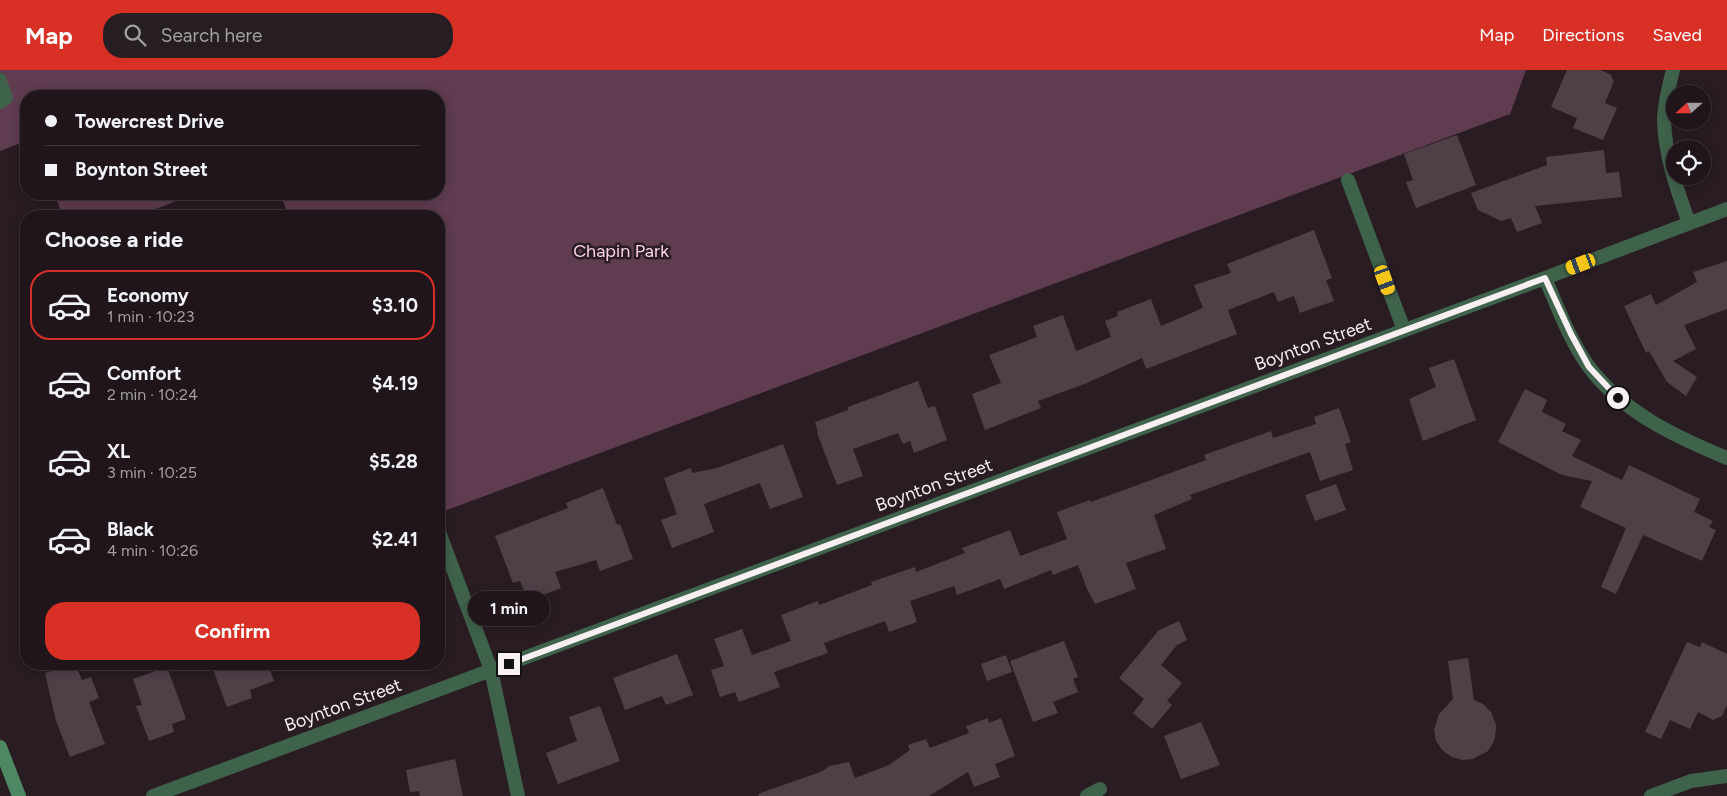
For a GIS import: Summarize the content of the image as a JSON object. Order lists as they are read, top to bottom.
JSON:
{
  "streets": {
    "street": ["Boynton Street"]
  },
  "parks": ["Chapin Park"],
  "north": "left",
  "page": {
    "header": "Map",
    "search": "Search here",
    "nav": ["Map", "Directions", "Saved"],
    "banner": ["Towercrest Drive", "Boynton Street"],
    "heading": "Choose a ride",
    "list": [
      {
        "name": "Economy",
        "note": "1 min · 10:23",
        "value": "$3.10"
      },
      {
        "name": "Comfort",
        "note": "2 min · 10:24",
        "value": "$4.19"
      },
      {
        "name": "XL",
        "note": "3 min · 10:25",
        "value": "$5.28"
      },
      {
        "name": "Black",
        "note": "4 min · 10:26",
        "value": "$2.41"
      }
    ],
    "bubble": "1 min",
    "buttons": "Confirm"
  }
}
